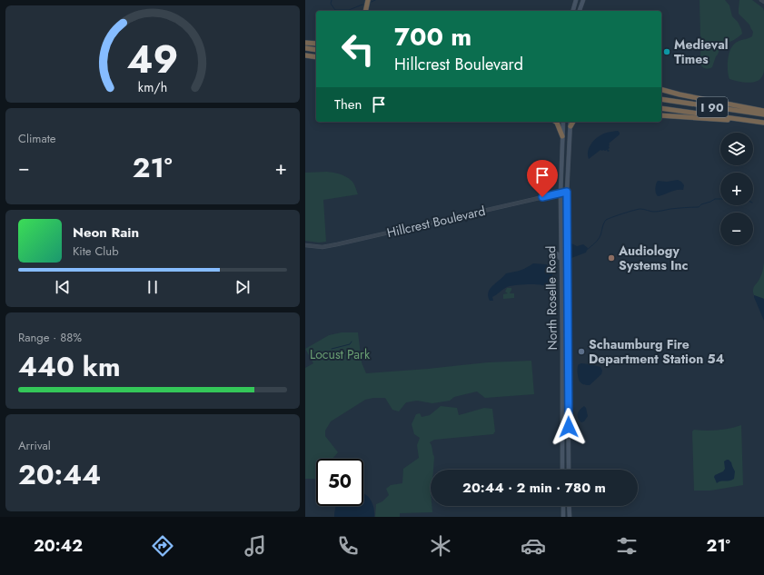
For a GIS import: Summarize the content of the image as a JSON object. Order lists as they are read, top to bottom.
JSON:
{
  "streets": {
    "highway": ["I 90"],
    "main road": ["North Roselle Road"],
    "street": ["Hillcrest Boulevard"]
  },
  "crossings": [
    ["Hillcrest Boulevard", "North Roselle Road"]
  ],
  "parks": ["Locust Park"],
  "places": ["Medieval Times", "Audiology Systems Inc", "Schaumburg Fire Department Station 54"],
  "page": {
    "turn": ["700 m", "Hillcrest Boulevard"],
    "then": "Then",
    "tile": [
      "Climate",
      ["Range · 88%", "440 km"],
      ["Arrival", "20:44"]
    ],
    "map_buttons": ["+", "−"],
    "heat": ["−", "21°", "+"],
    "song": ["Neon Rain", "Kite Club"],
    "limit": "50",
    "trip": "20:44 · 2 min · 780 m",
    "tabs": ["20:42", "21°"],
    "gauge": ["49", "km/h"]
  }
}
